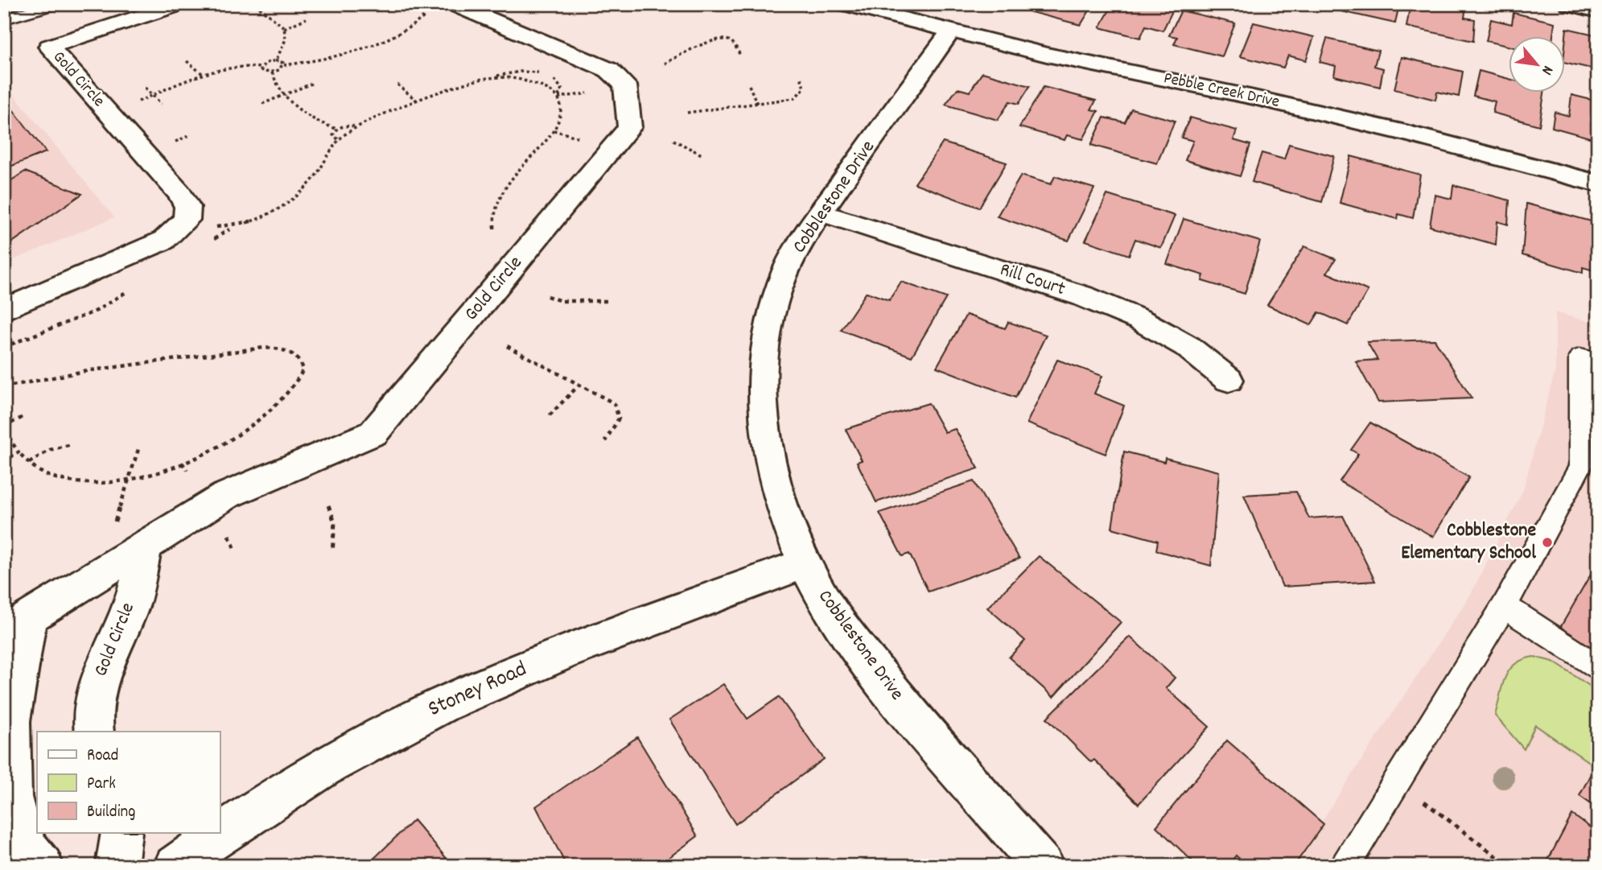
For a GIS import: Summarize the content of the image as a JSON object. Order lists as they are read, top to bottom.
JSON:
{
  "streets": {
    "street": [
      "Gold Circle",
      "Pebble Creek Drive",
      "Cobblestone Drive",
      "Rill Court",
      "Stoney Road"
    ]
  },
  "crossings": [
    ["Pebble Creek Drive", "Cobblestone Drive"],
    ["Cobblestone Drive", "Rill Court"],
    ["Cobblestone Drive", "Stoney Road"]
  ],
  "places": ["Cobblestone Elementary School"],
  "legend": ["Road", "Park", "Building"],
  "north": "bottom right"
}
